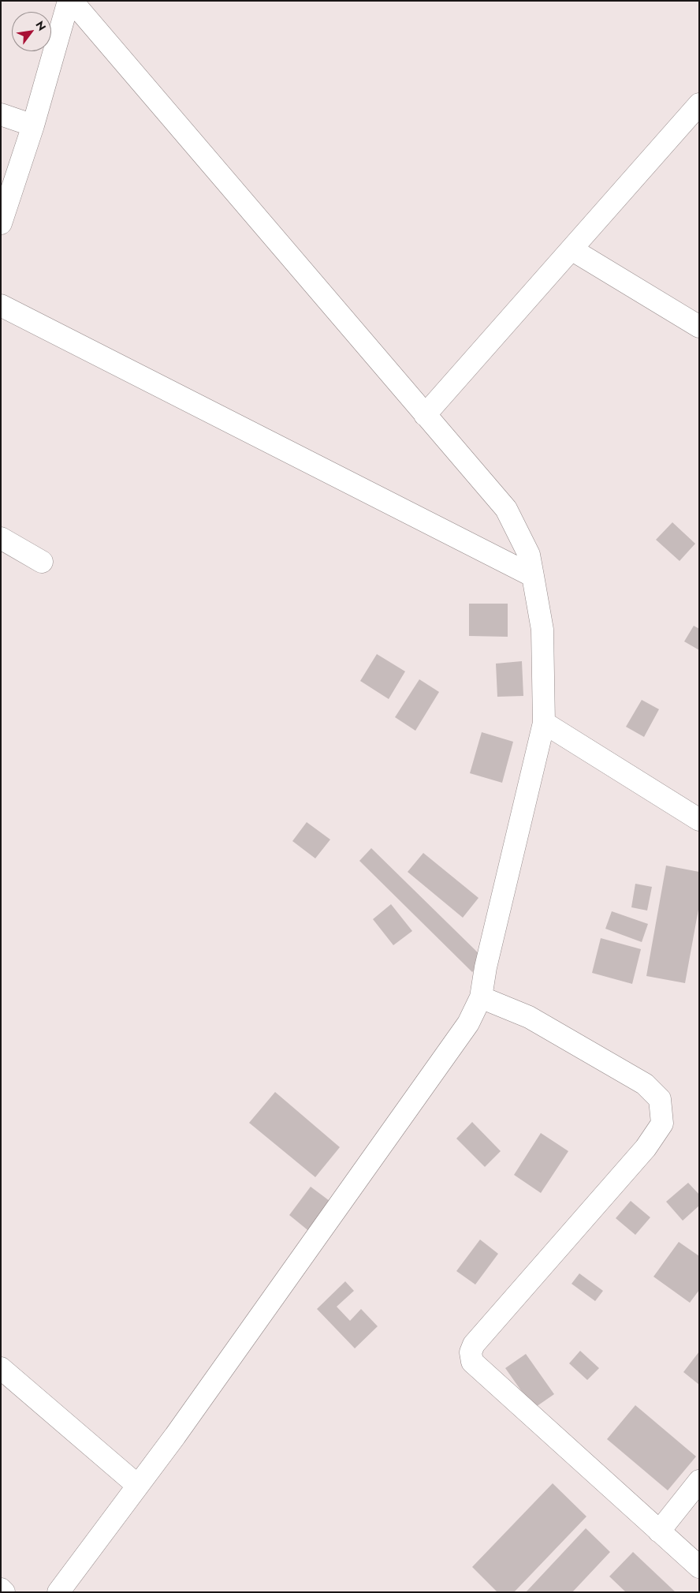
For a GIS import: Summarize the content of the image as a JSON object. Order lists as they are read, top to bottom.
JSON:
{
  "north": "top right"
}
